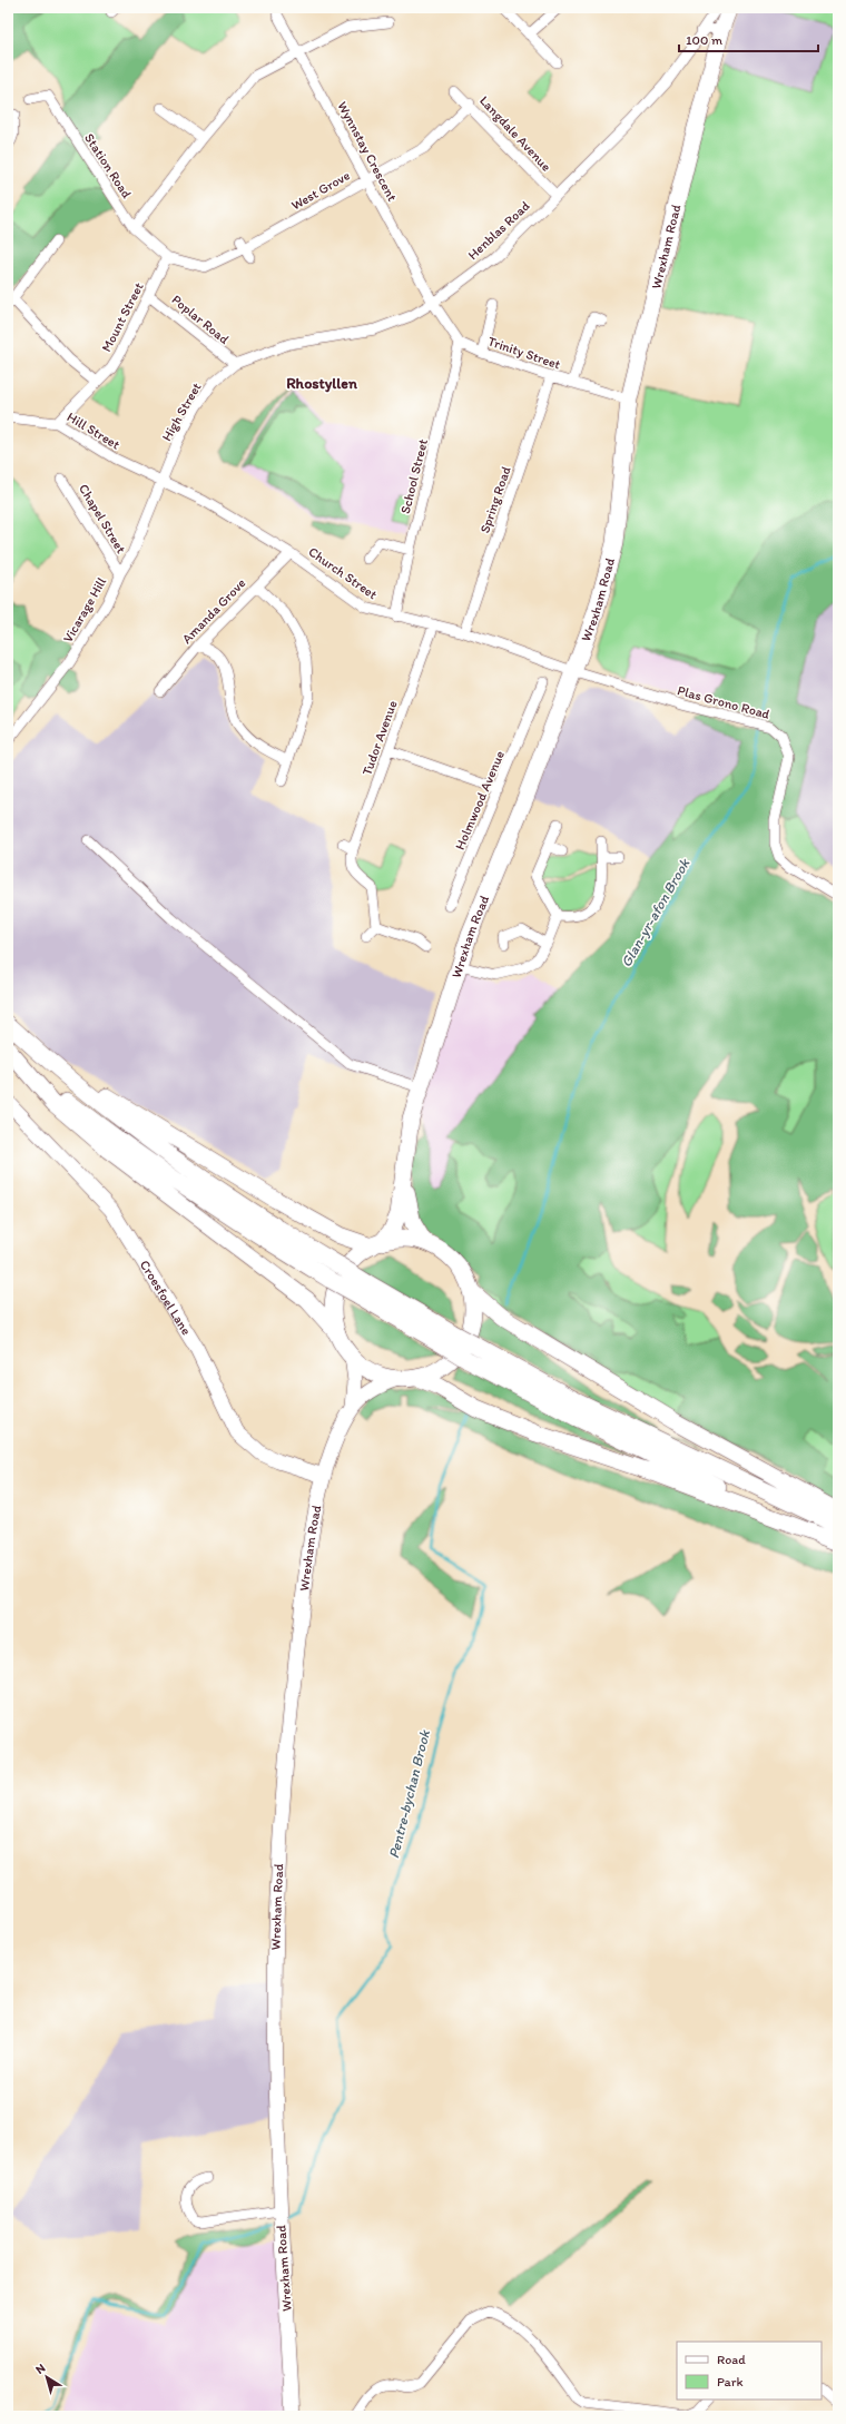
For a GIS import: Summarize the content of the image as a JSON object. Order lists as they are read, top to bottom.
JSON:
{
  "streets": {
    "main road": ["Wrexham Road", "Croesfoel Lane"],
    "street": [
      "Langdale Avenue",
      "Wynnstay Crescent",
      "Station Road",
      "West Grove",
      "Henblas Road",
      "Mount Street",
      "Poplar Road",
      "Trinity Street",
      "High Street",
      "Hill Street",
      "School Street",
      "Spring Road",
      "Chapel Street",
      "Church Street",
      "Vicarage Hill",
      "Amanda Grove",
      "Plas Grono Road",
      "Tudor Avenue",
      "Holmwood Avenue"
    ]
  },
  "crossings": [
    ["Langdale Avenue", "West Grove"],
    ["Langdale Avenue", "Henblas Road"],
    ["Wynnstay Crescent", "West Grove"],
    ["Wynnstay Crescent", "Henblas Road"],
    ["Station Road", "West Grove"],
    ["Station Road", "Mount Street"],
    ["West Grove", "Mount Street"],
    ["Henblas Road", "Poplar Road"],
    ["Henblas Road", "High Street"],
    ["Wrexham Road", "Trinity Street"],
    ["Wrexham Road", "Church Street"],
    ["Wrexham Road", "Plas Grono Road"],
    ["Wrexham Road", "Croesfoel Lane"],
    ["Mount Street", "Poplar Road"],
    ["Mount Street", "Hill Street"],
    ["Poplar Road", "High Street"],
    ["Trinity Street", "School Street"],
    ["Trinity Street", "Spring Road"],
    ["High Street", "Hill Street"],
    ["High Street", "Church Street"],
    ["High Street", "Vicarage Hill"],
    ["Hill Street", "Church Street"],
    ["Hill Street", "Vicarage Hill"],
    ["School Street", "Church Street"],
    ["Spring Road", "Church Street"],
    ["Chapel Street", "Vicarage Hill"],
    ["Church Street", "Vicarage Hill"],
    ["Church Street", "Amanda Grove"],
    ["Church Street", "Plas Grono Road"],
    ["Church Street", "Tudor Avenue"]
  ],
  "districts": ["Rhostyllen"],
  "water": ["Glan-yr-afon Brook", "Pentre-bychan Brook"],
  "legend": ["Road", "Park"],
  "scale_bar": "100 m",
  "north": "top left"
}
